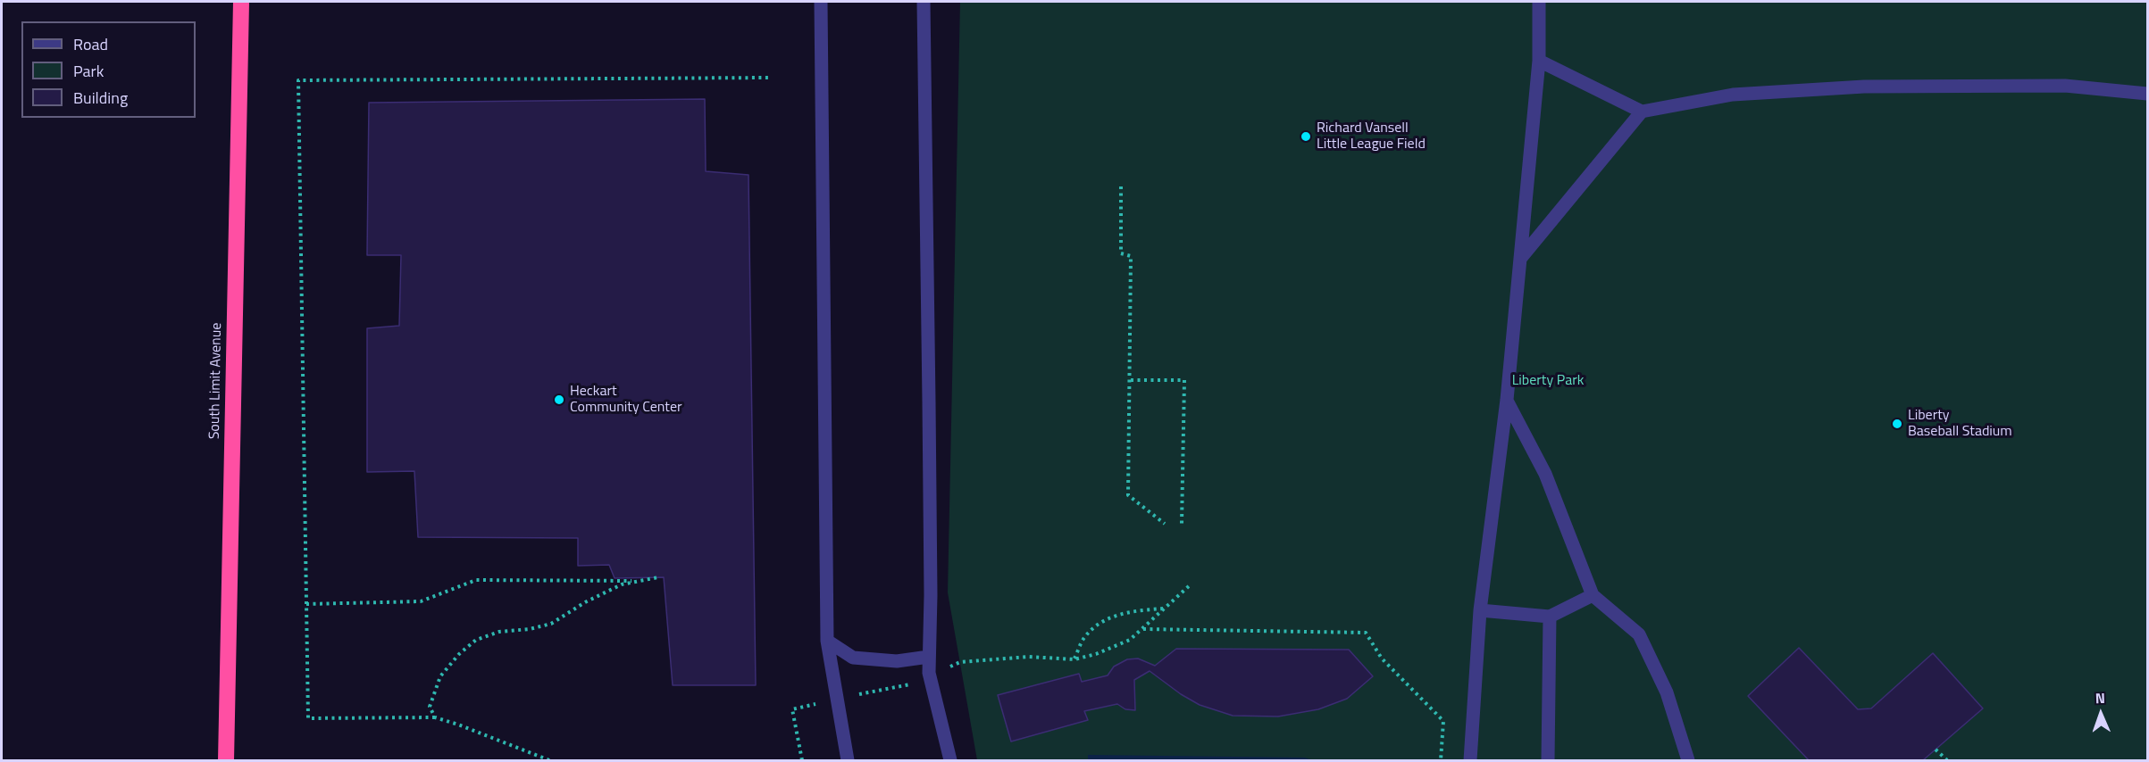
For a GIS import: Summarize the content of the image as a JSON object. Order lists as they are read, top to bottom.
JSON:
{
  "streets": {
    "highway": ["South Limit Avenue"]
  },
  "parks": ["Liberty Park"],
  "places": ["Richard Vansell Little League Field", "Heckart Community Center", "Liberty Baseball Stadium"],
  "legend": ["Road", "Park", "Building"],
  "north": "top"
}
